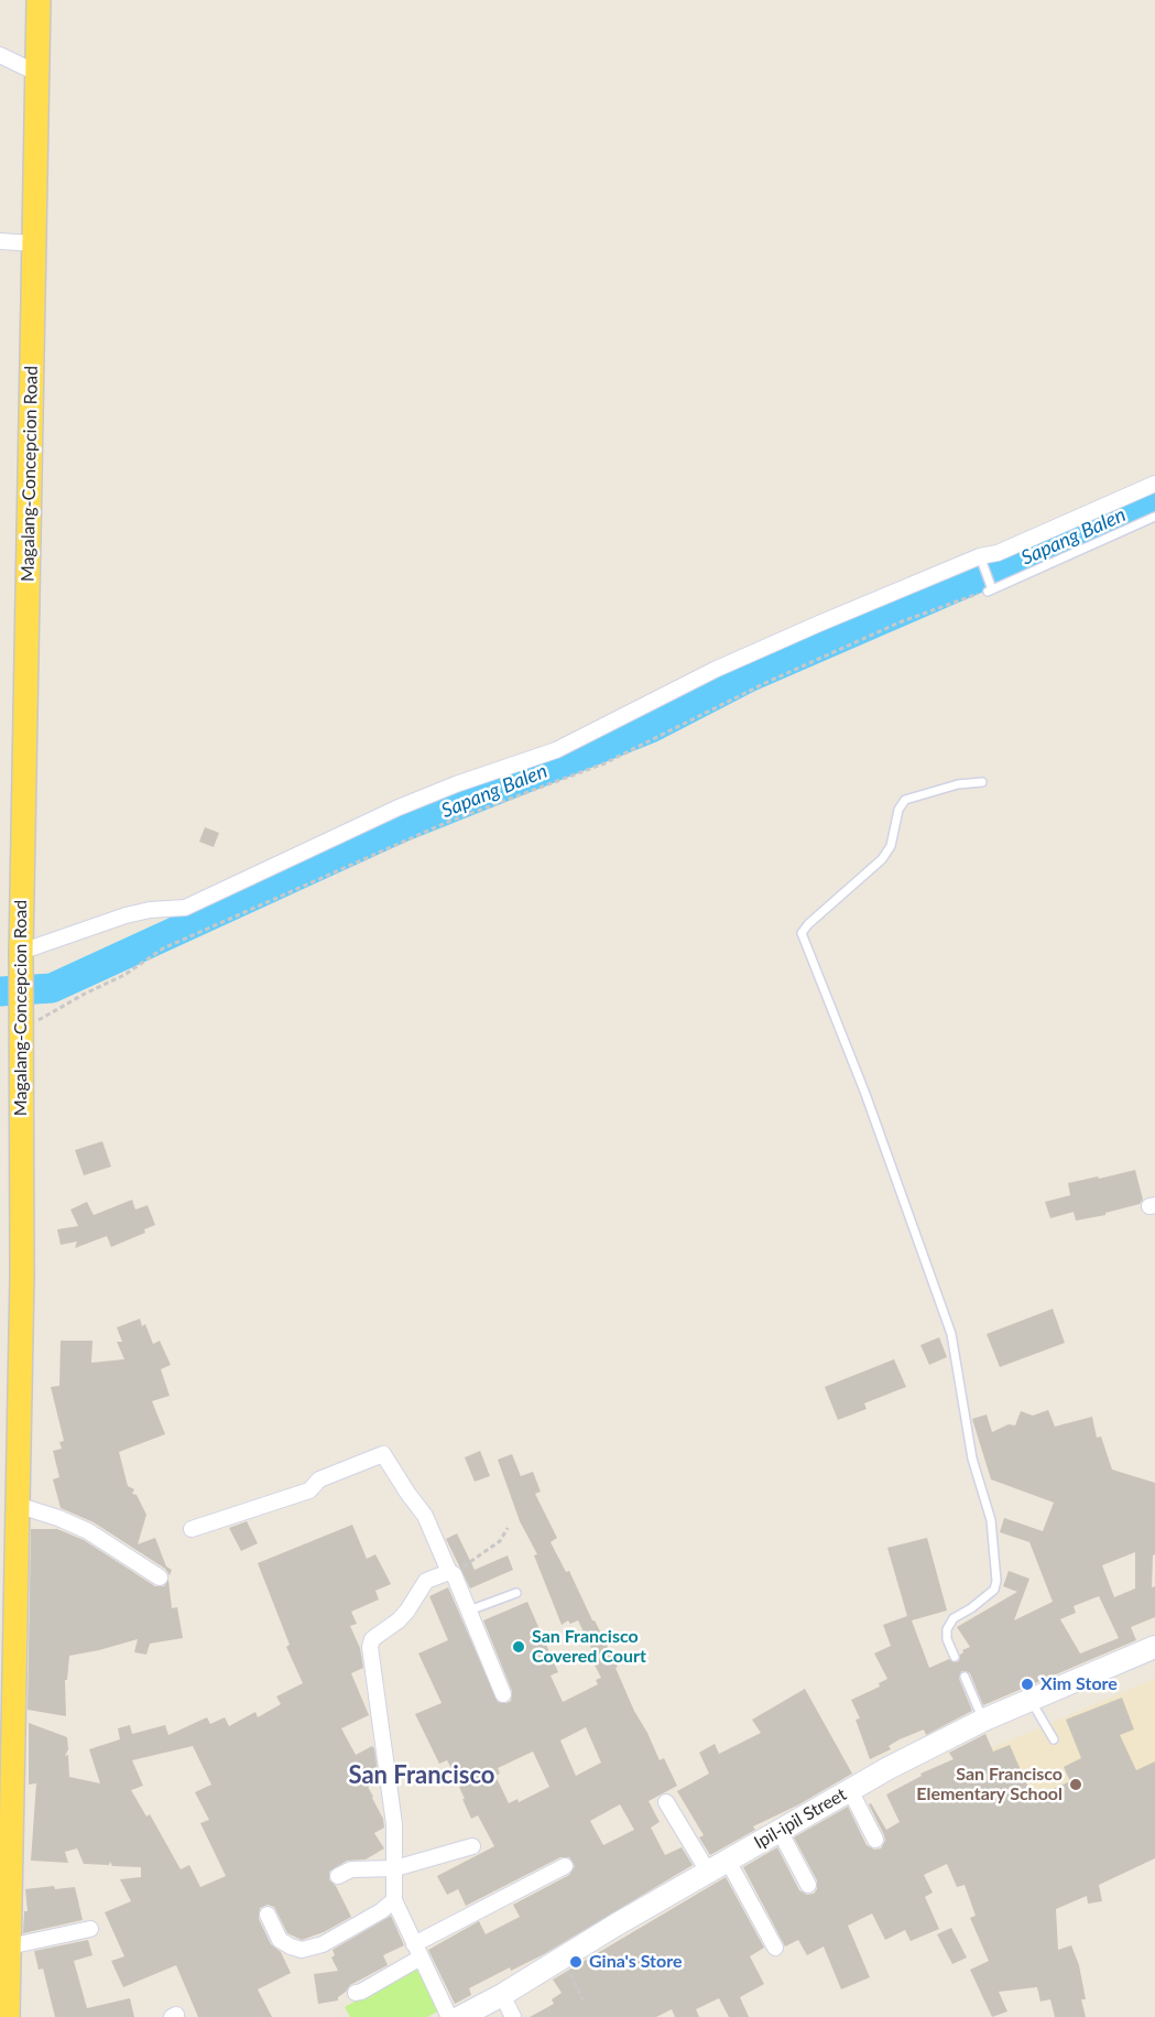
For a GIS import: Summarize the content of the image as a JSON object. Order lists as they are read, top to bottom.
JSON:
{
  "streets": {
    "main road": ["Magalang-Concepcion Road"],
    "street": ["Ipil-ipil Street"]
  },
  "districts": ["San Francisco"],
  "water": ["Sapang Balen"],
  "places": [
    "San Francisco Covered Court",
    "Xim Store",
    "San Francisco Elementary School",
    "Gina's Store"
  ]
}
